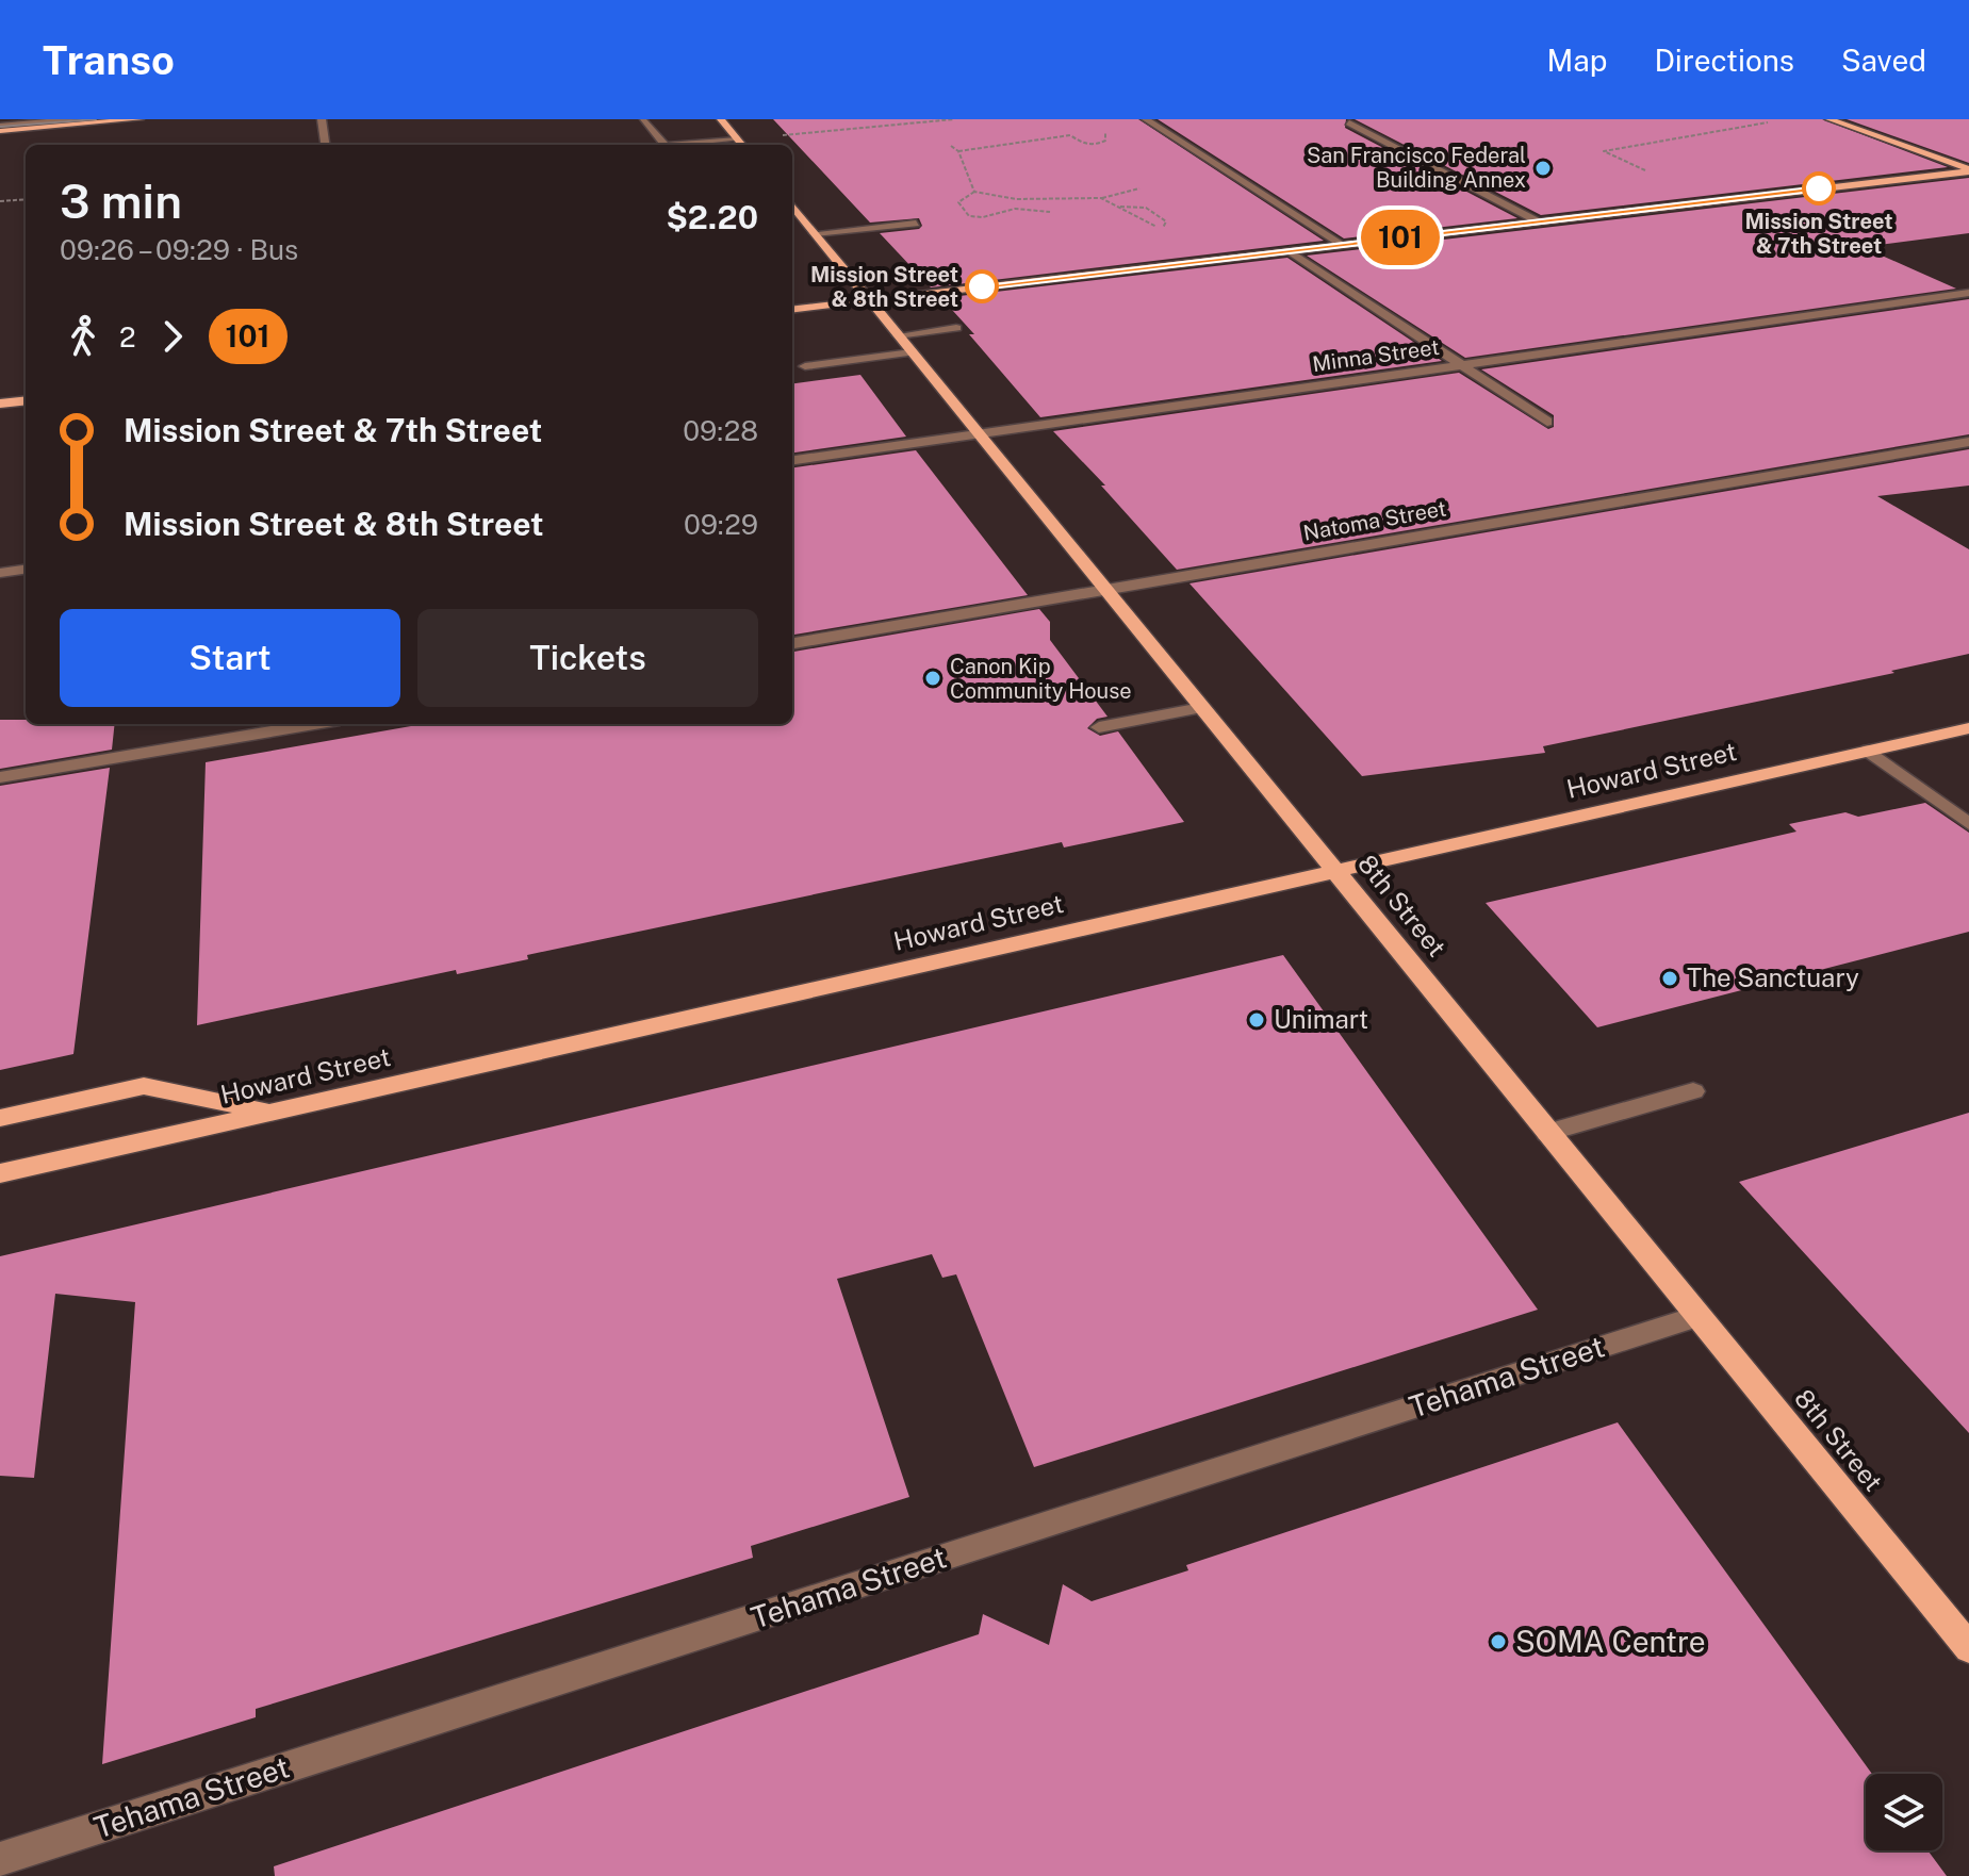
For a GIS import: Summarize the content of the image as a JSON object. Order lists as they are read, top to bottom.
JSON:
{
  "streets": {
    "main road": ["Howard Street", "8th Street"],
    "street": ["Minna Street", "Natoma Street", "Tehama Street"]
  },
  "crossings": [
    ["Minna Street", "8th Street"],
    ["Natoma Street", "8th Street"],
    ["Howard Street", "8th Street"],
    ["8th Street", "Tehama Street"]
  ],
  "places": [
    "San Francisco Federal Building Annex",
    "Mission Street & 7th Street",
    "Mission Street & 8th Street",
    "Canon Kip Community House",
    "The Sanctuary",
    "Unimart",
    "SOMA Centre"
  ],
  "lines": ["bus line 101"],
  "page": {
    "header": "Transo",
    "nav": ["Map", "Directions", "Saved"],
    "on_map": "101",
    "heading": ["3 min", "09:26 – 09:29 · Bus", "$2.20"],
    "legs": ["2", "101"],
    "list": [
      {
        "name": "Mission Street & 7th Street",
        "value": "09:28"
      },
      {
        "name": "Mission Street & 8th Street",
        "value": "09:29"
      }
    ],
    "buttons": ["Start", "Tickets"]
  }
}
